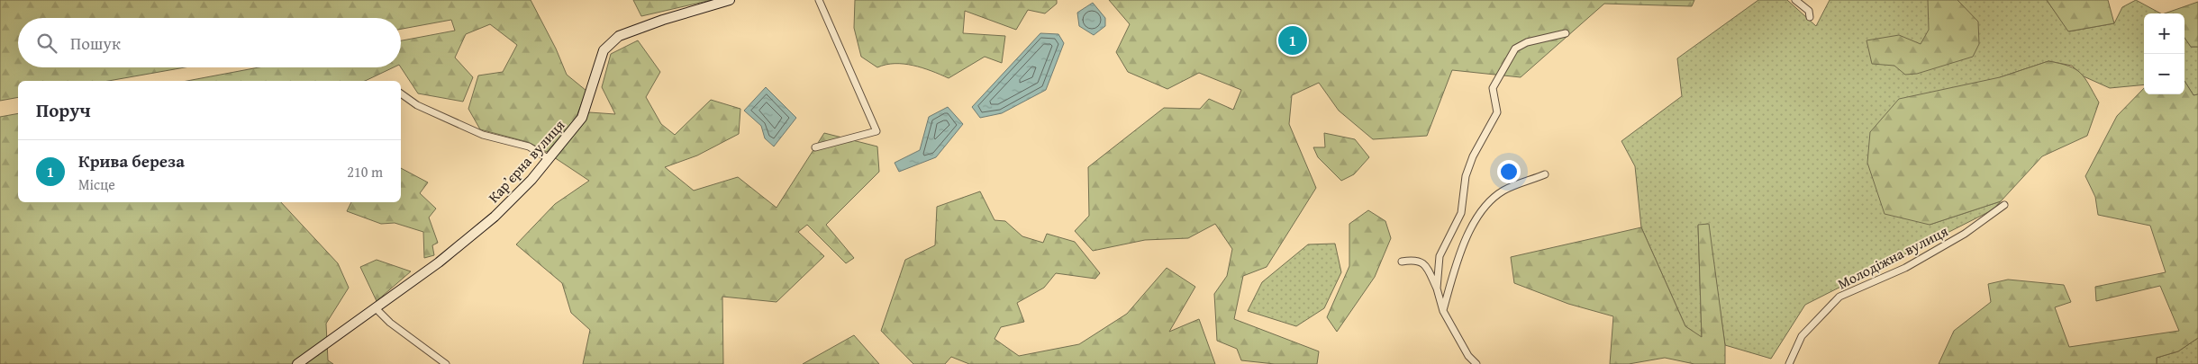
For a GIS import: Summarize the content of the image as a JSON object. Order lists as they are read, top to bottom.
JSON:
{
  "streets": {
    "street": ["Карʼєрна вулиця", "Молодіжна вулиця"]
  },
  "page": {
    "map_buttons": ["+", "−"],
    "search": "Пошук",
    "pins": "1",
    "heading": "Поруч",
    "list": [
      {
        "mark": "1",
        "name": "Крива береза",
        "note": "Місце",
        "value": "210 m"
      }
    ]
  }
}
